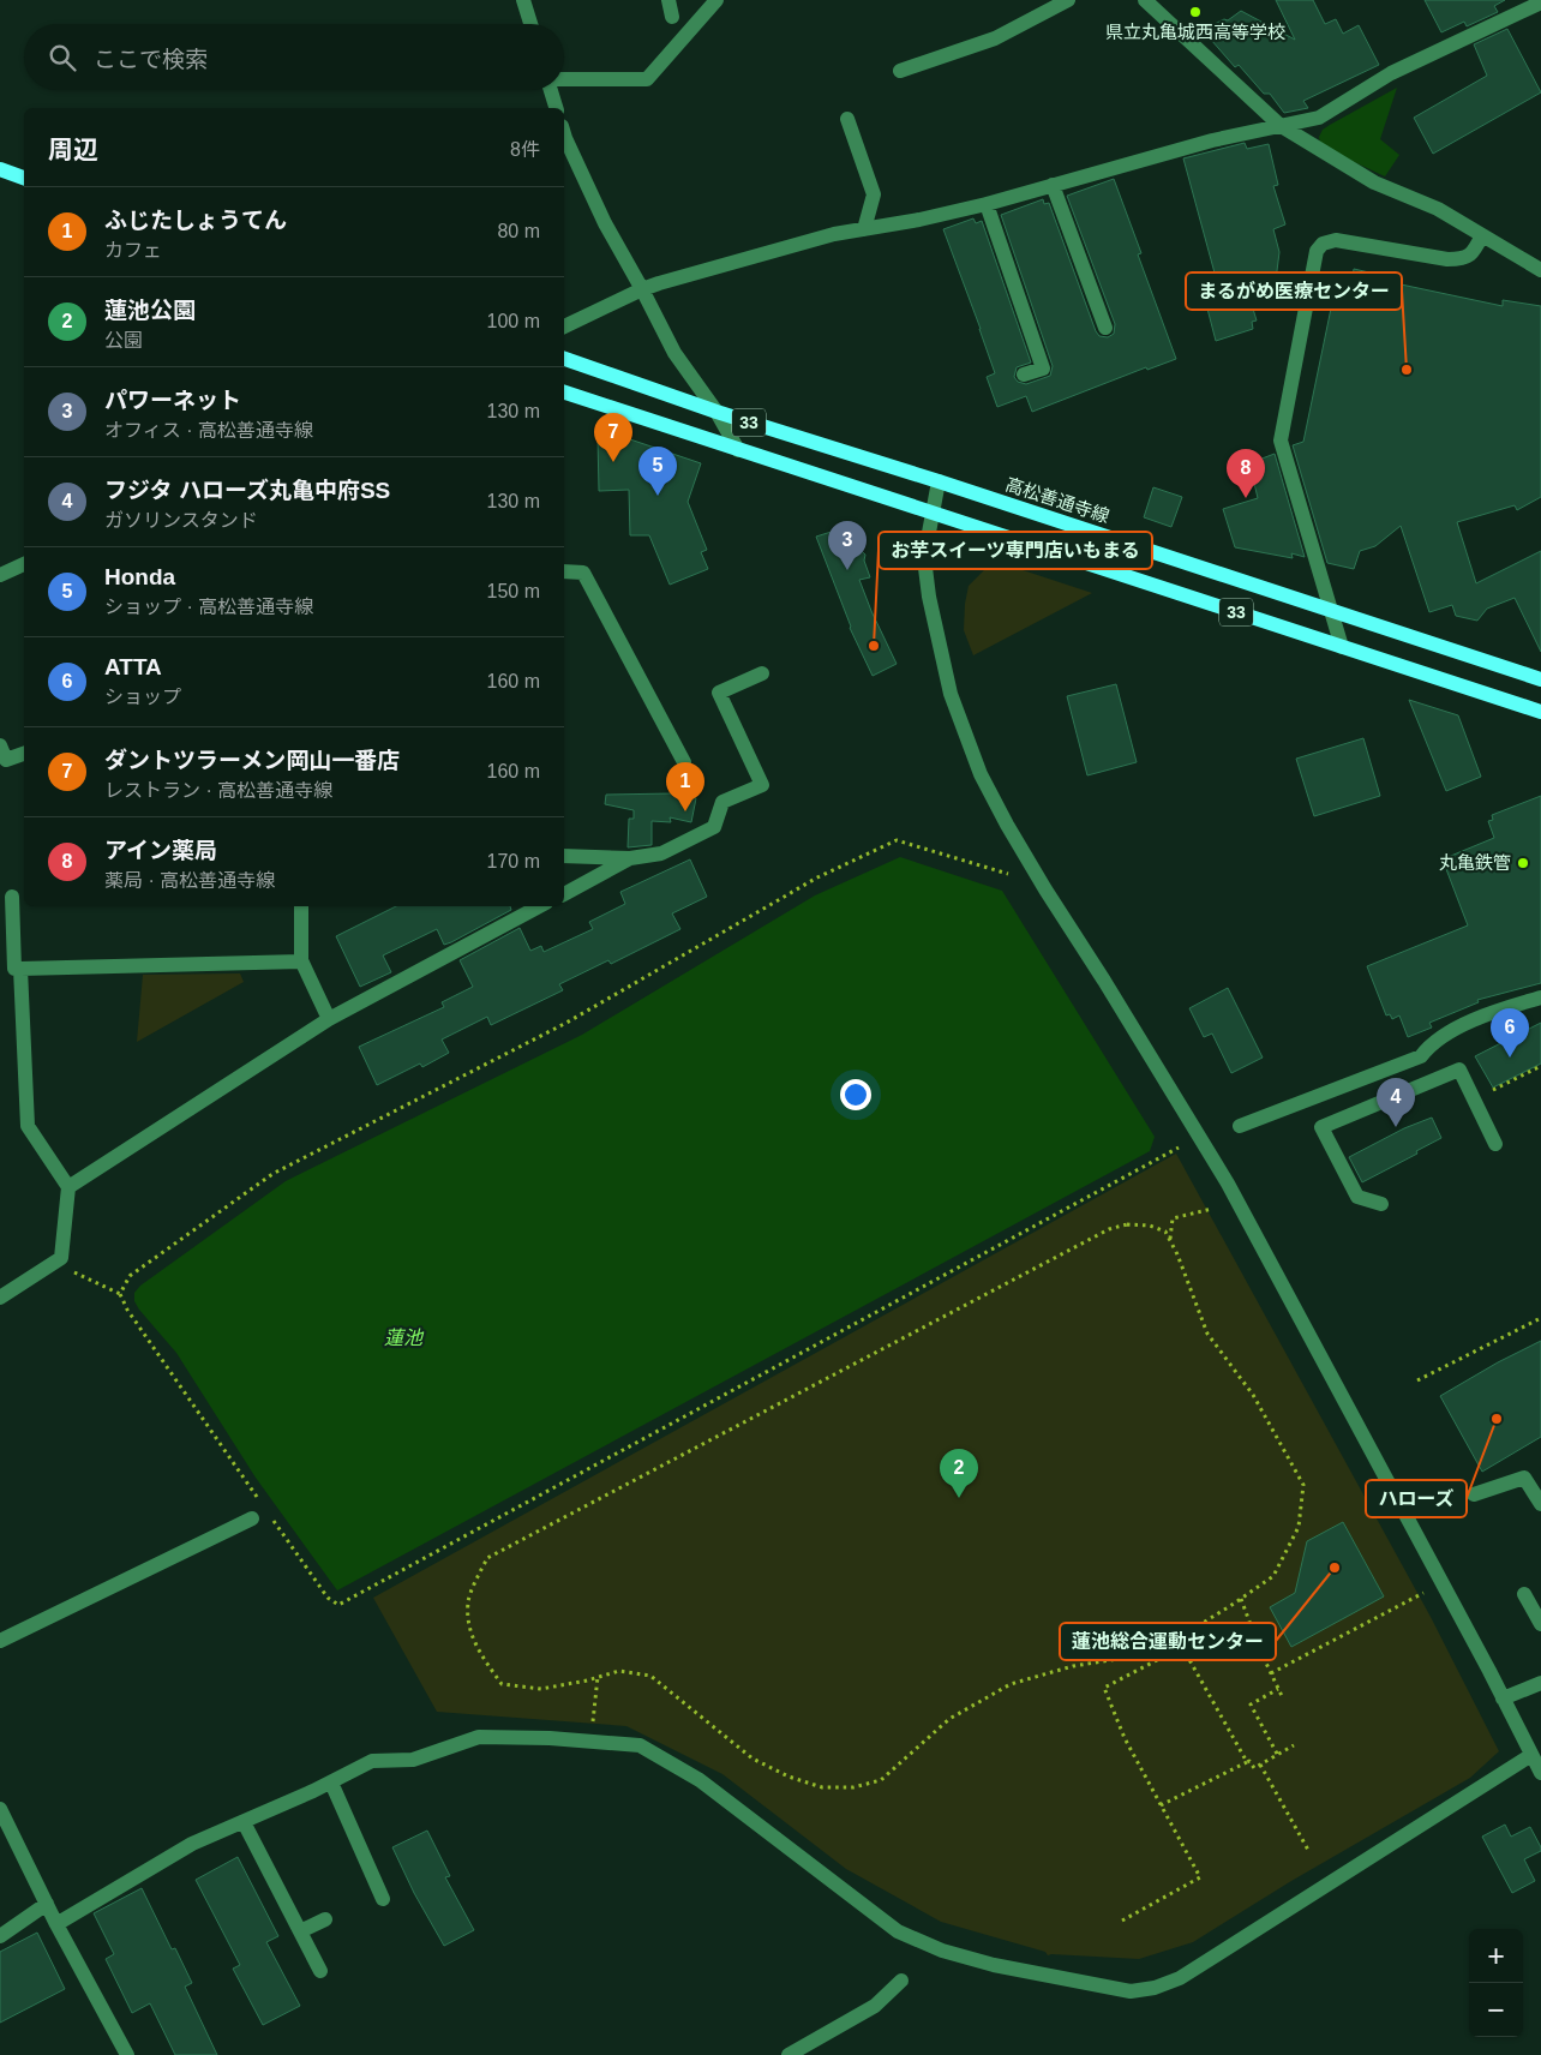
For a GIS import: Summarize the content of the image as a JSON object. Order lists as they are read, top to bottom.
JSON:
{
  "streets": {
    "main road": ["33", "高松善通寺線"]
  },
  "water": ["蓮池"],
  "places": [
    "県立丸亀城西高等学校",
    "まるがめ医療センター",
    "お芋スイーツ専門店いもまる",
    "丸亀鉄管",
    "ハローズ",
    "蓮池総合運動センター"
  ],
  "page": {
    "search": "ここで検索",
    "heading": ["周辺", "8件"],
    "list": [
      {
        "mark": "1",
        "name": "ふじたしょうてん",
        "note": "カフェ",
        "value": "80 m"
      },
      {
        "mark": "2",
        "name": "蓮池公園",
        "note": "公園",
        "value": "100 m"
      },
      {
        "mark": "3",
        "name": "パワーネット",
        "note": "オフィス · 高松善通寺線",
        "value": "130 m"
      },
      {
        "mark": "4",
        "name": "フジタ ハローズ丸亀中府SS",
        "note": "ガソリンスタンド",
        "value": "130 m"
      },
      {
        "mark": "5",
        "name": "Honda",
        "note": "ショップ · 高松善通寺線",
        "value": "150 m"
      },
      {
        "mark": "6",
        "name": "ATTA",
        "note": "ショップ",
        "value": "160 m"
      },
      {
        "mark": "7",
        "name": "ダントツラーメン岡山一番店",
        "note": "レストラン · 高松善通寺線",
        "value": "160 m"
      },
      {
        "mark": "8",
        "name": "アイン薬局",
        "note": "薬局 · 高松善通寺線",
        "value": "170 m"
      }
    ],
    "pins": [
      "7",
      "5",
      "8",
      "3",
      "1",
      "6",
      "4",
      "2"
    ],
    "map_buttons": ["+", "−"]
  }
}
